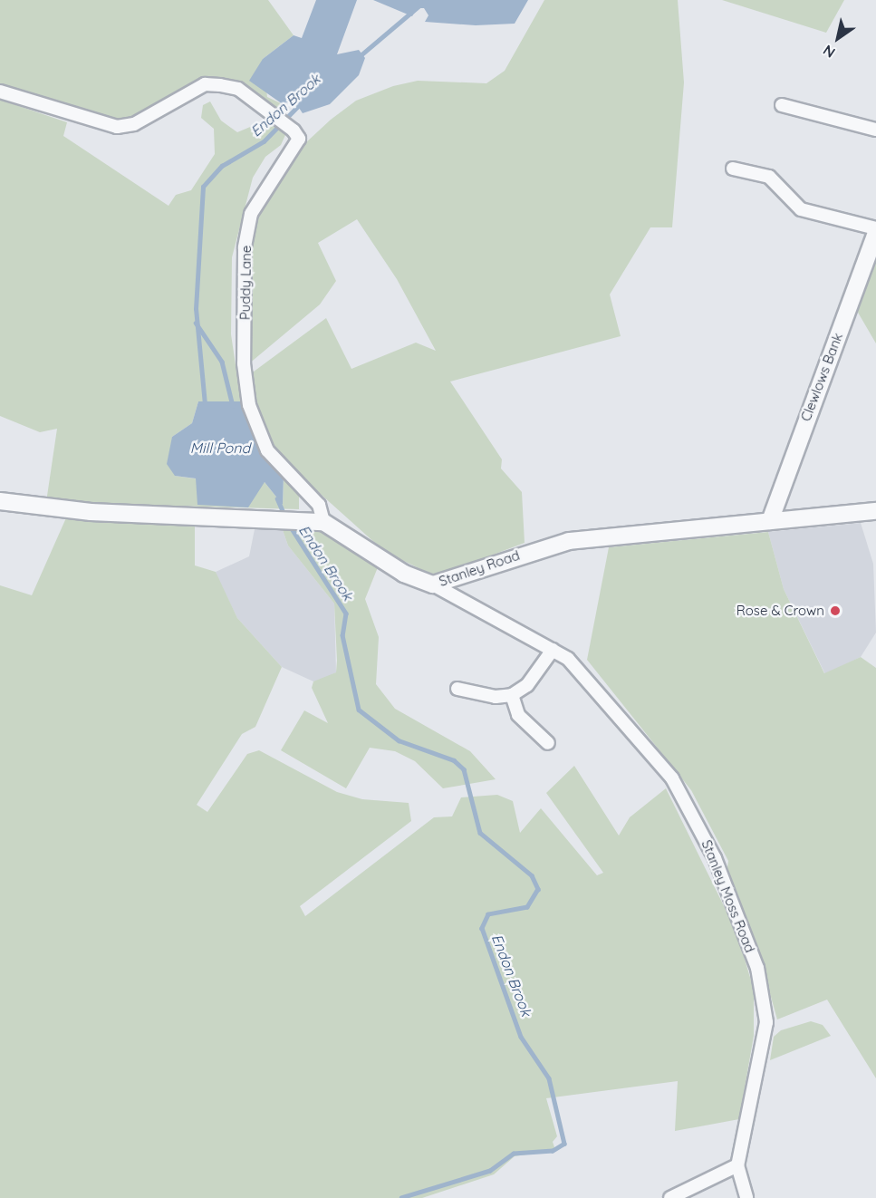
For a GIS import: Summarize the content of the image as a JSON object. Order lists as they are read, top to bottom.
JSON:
{
  "streets": {
    "street": [
      "Puddy Lane",
      "Clewlows Bank",
      "Stanley Road",
      "Stanley Moss Road"
    ]
  },
  "crossings": [
    ["Puddy Lane", "Stanley Road"],
    ["Clewlows Bank", "Stanley Road"],
    ["Stanley Road", "Stanley Moss Road"]
  ],
  "water": ["Endon Brook", "Mill Pond"],
  "places": ["Rose & Crown"],
  "north": "bottom left"
}
